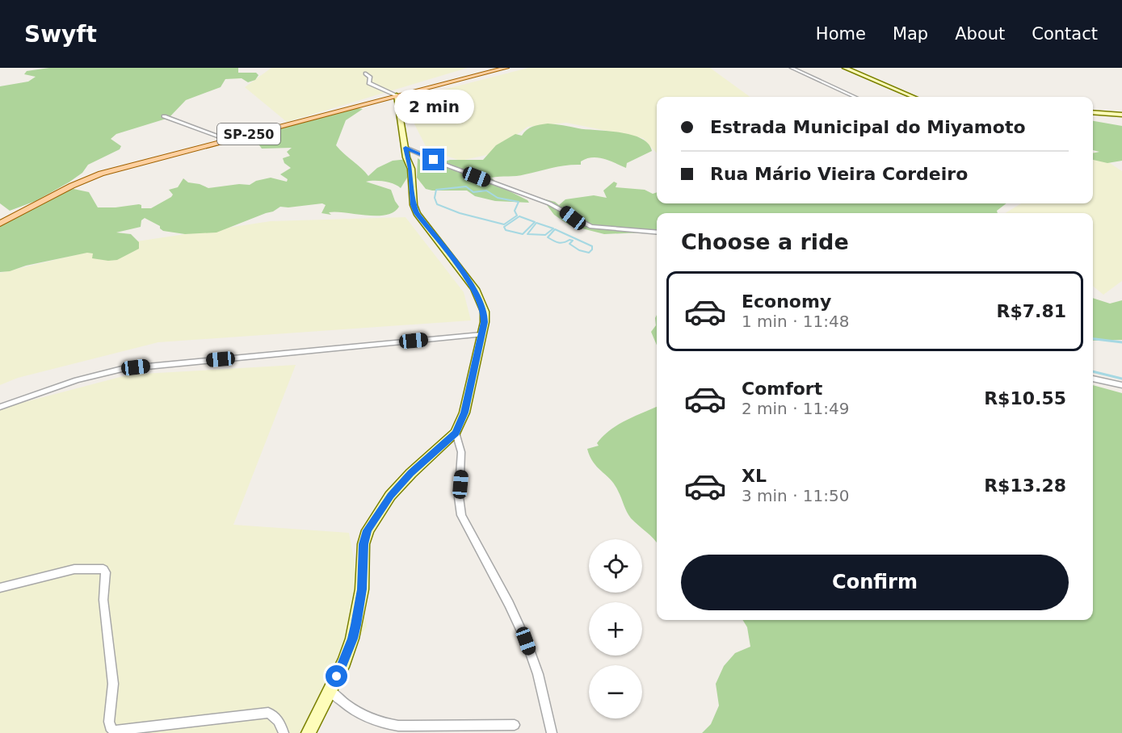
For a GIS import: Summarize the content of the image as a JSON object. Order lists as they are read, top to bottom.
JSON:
{
  "streets": {
    "main road": ["SP-250"]
  },
  "page": {
    "header": "Swyft",
    "nav": [
      "Home",
      "Map",
      "About",
      "Contact"
    ],
    "bubble": "2 min",
    "banner": ["Estrada Municipal do Miyamoto", "Rua Mário Vieira Cordeiro"],
    "heading": "Choose a ride",
    "list": [
      {
        "name": "Economy",
        "note": "1 min · 11:48",
        "value": "R$7.81"
      },
      {
        "name": "Comfort",
        "note": "2 min · 11:49",
        "value": "R$10.55"
      },
      {
        "name": "XL",
        "note": "3 min · 11:50",
        "value": "R$13.28"
      }
    ],
    "map_buttons": ["+", "−"],
    "buttons": "Confirm"
  }
}
